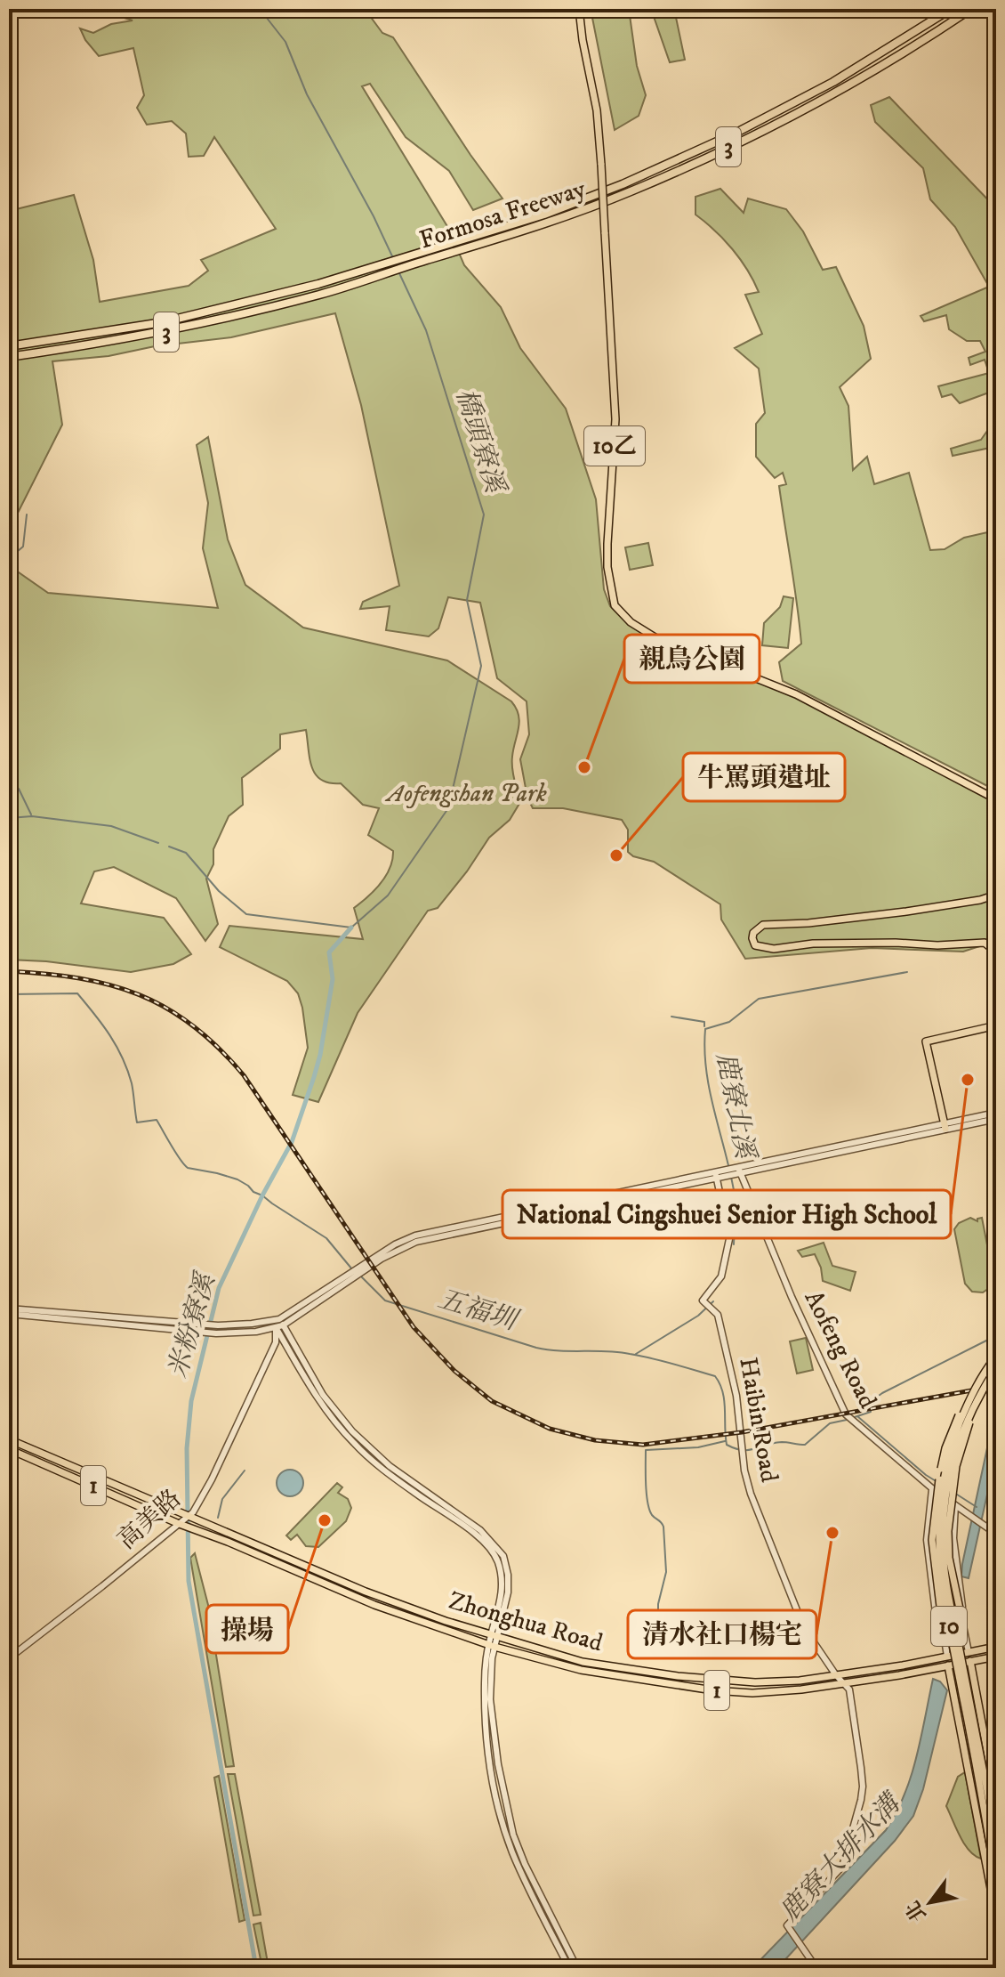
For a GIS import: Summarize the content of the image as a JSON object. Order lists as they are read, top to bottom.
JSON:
{
  "streets": {
    "highway": ["3", "Formosa Freeway"],
    "main road": [
      "10乙",
      "1",
      "Zhonghua Road",
      "10"
    ],
    "street": ["Aofeng Road", "Haibin Road", "高美路"]
  },
  "crossings": [
    ["Haibin Road", "Zhonghua Road"],
    ["1", "高美路"],
    ["1", "Zhonghua Road"],
    ["高美路", "Zhonghua Road"]
  ],
  "water": [
    "橋頭寮溪",
    "鹿寮北溪",
    "五福圳",
    "米粉寮溪",
    "鹿寮大排水溝"
  ],
  "parks": ["Aofengshan Park"],
  "places": [
    "親鳥公園",
    "牛罵頭遺址",
    "National Cingshuei Senior High School",
    "操場",
    "清水社口楊宅"
  ],
  "north": "bottom left"
}
